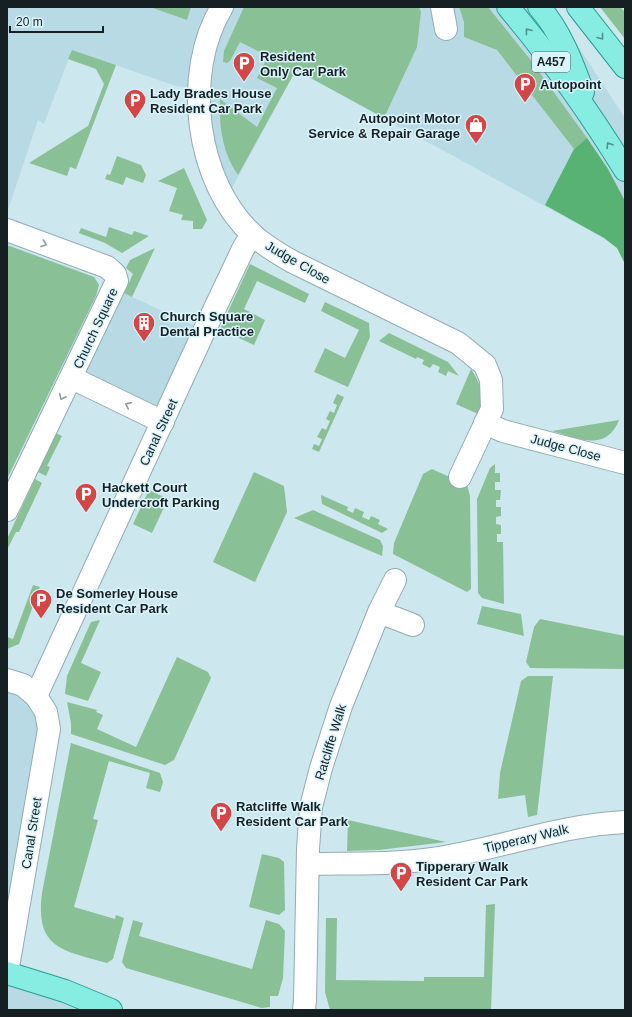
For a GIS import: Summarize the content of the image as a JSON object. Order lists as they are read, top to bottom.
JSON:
{
  "streets": {
    "main road": ["A457"],
    "street": [
      "Judge Close",
      "Church Square",
      "Canal Street",
      "Ratcliffe Walk",
      "Tipperary Walk"
    ]
  },
  "crossings": [
    ["Judge Close", "Canal Street"],
    ["Church Square", "Canal Street"],
    ["Ratcliffe Walk", "Tipperary Walk"]
  ],
  "places": {
    "parking": [
      "Resident Only Car Park",
      "Autopoint",
      "Lady Brades House Resident Car Park",
      "Hackett Court Undercroft Parking",
      "De Somerley House Resident Car Park",
      "Ratcliffe Walk Resident Car Park",
      "Tipperary Walk Resident Car Park"
    ],
    "shop": ["Autopoint Motor Service & Repair Garage"],
    "building": ["Church Square Dental Practice"]
  },
  "scale_bar": "20 m"
}
